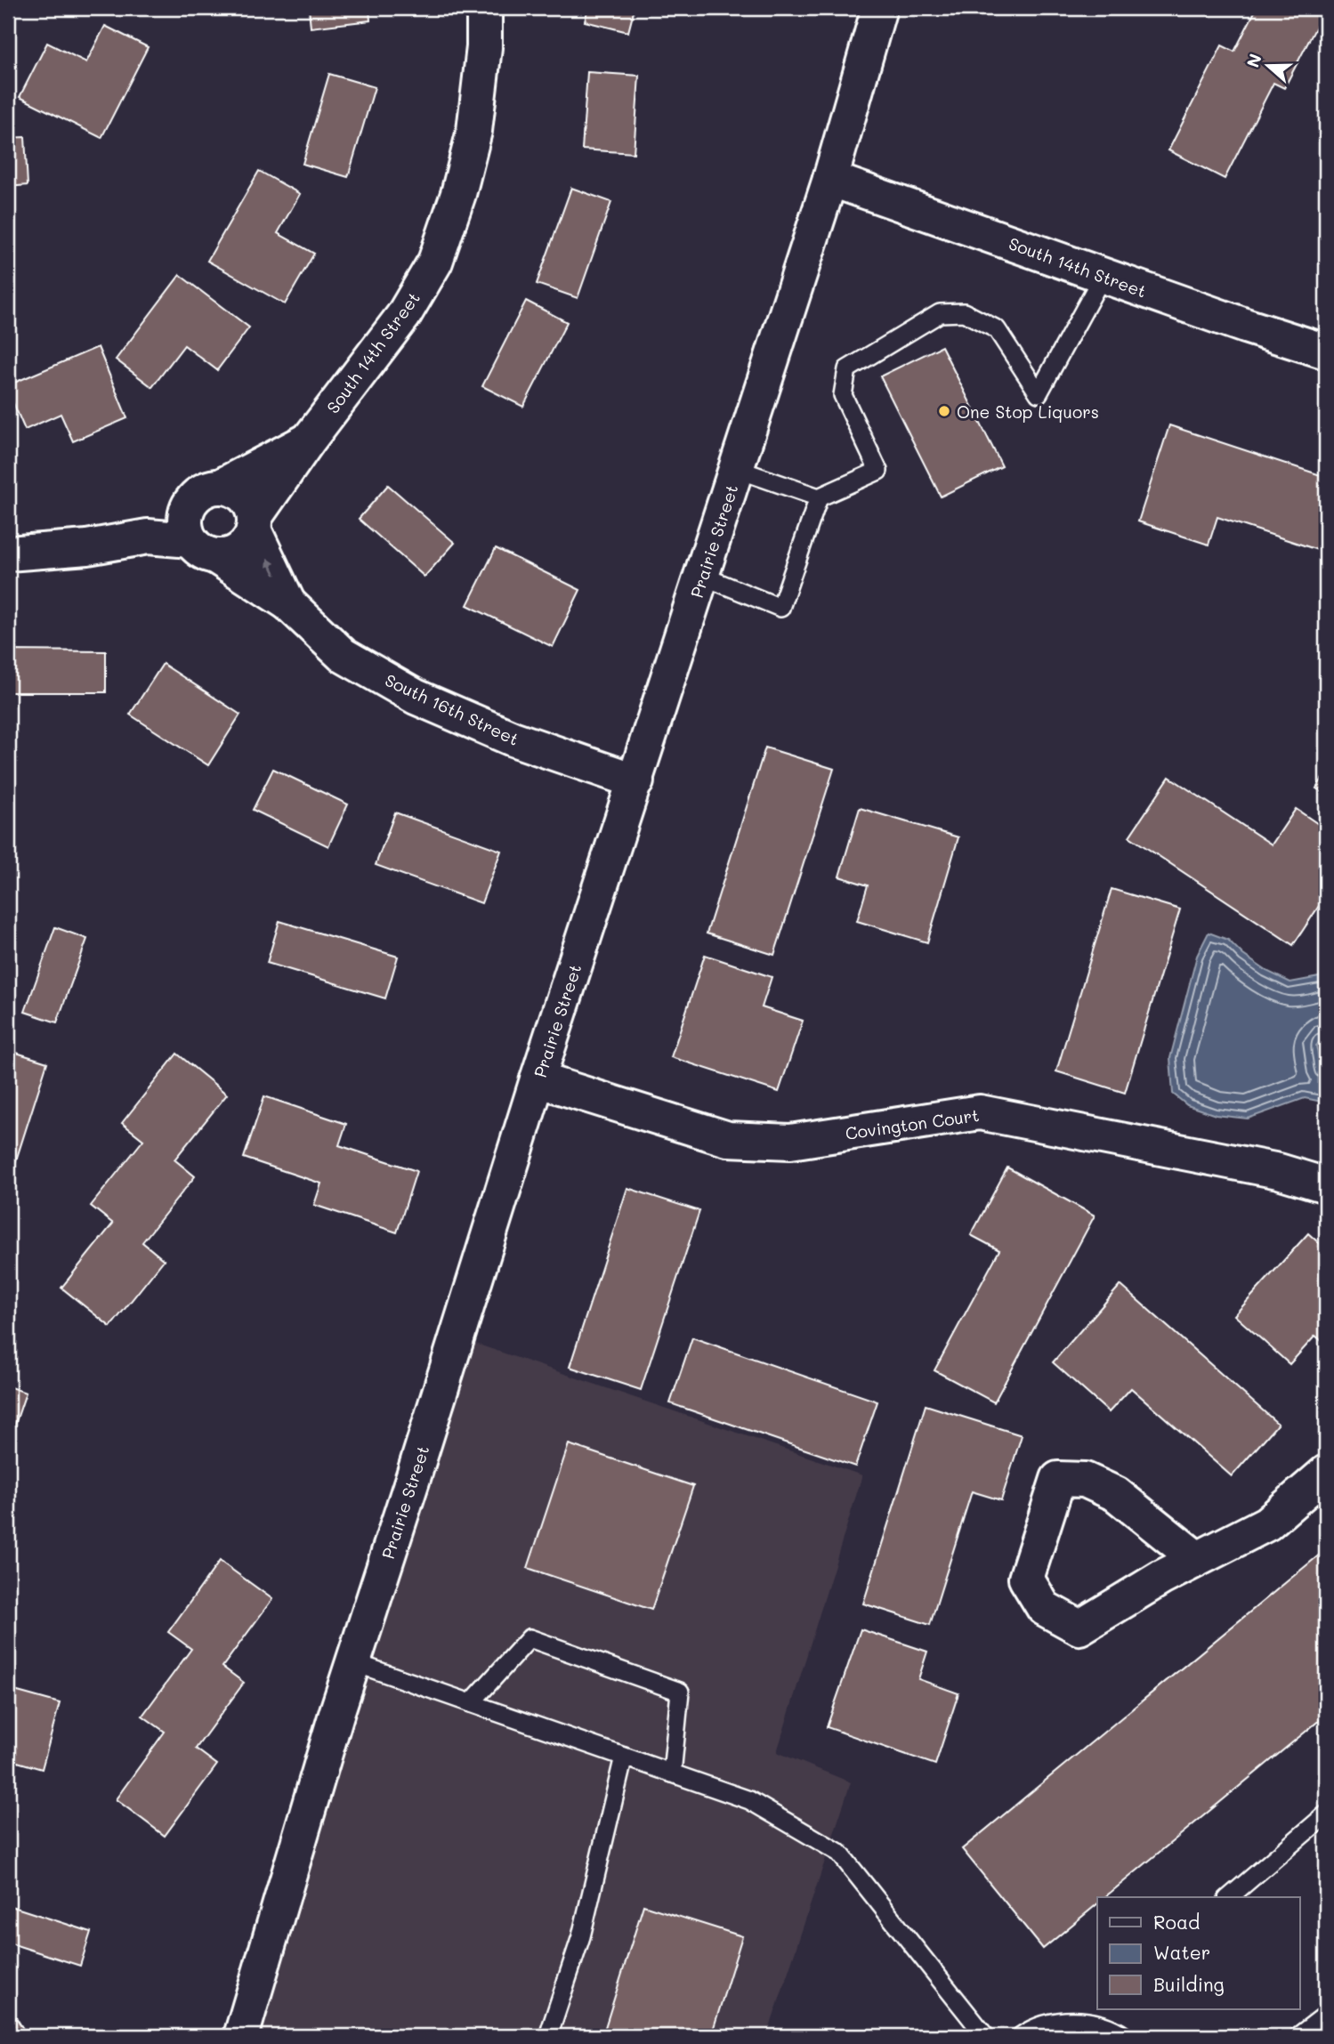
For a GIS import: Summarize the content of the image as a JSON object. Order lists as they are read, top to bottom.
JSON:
{
  "streets": {
    "street": [
      "South 14th Street",
      "Prairie Street",
      "South 16th Street",
      "Covington Court"
    ]
  },
  "crossings": [
    ["South 14th Street", "Prairie Street"],
    ["South 14th Street", "South 16th Street"],
    ["Prairie Street", "South 16th Street"],
    ["Prairie Street", "Covington Court"]
  ],
  "places": ["One Stop Liquors"],
  "legend": ["Road", "Water", "Building"],
  "north": "left"
}
